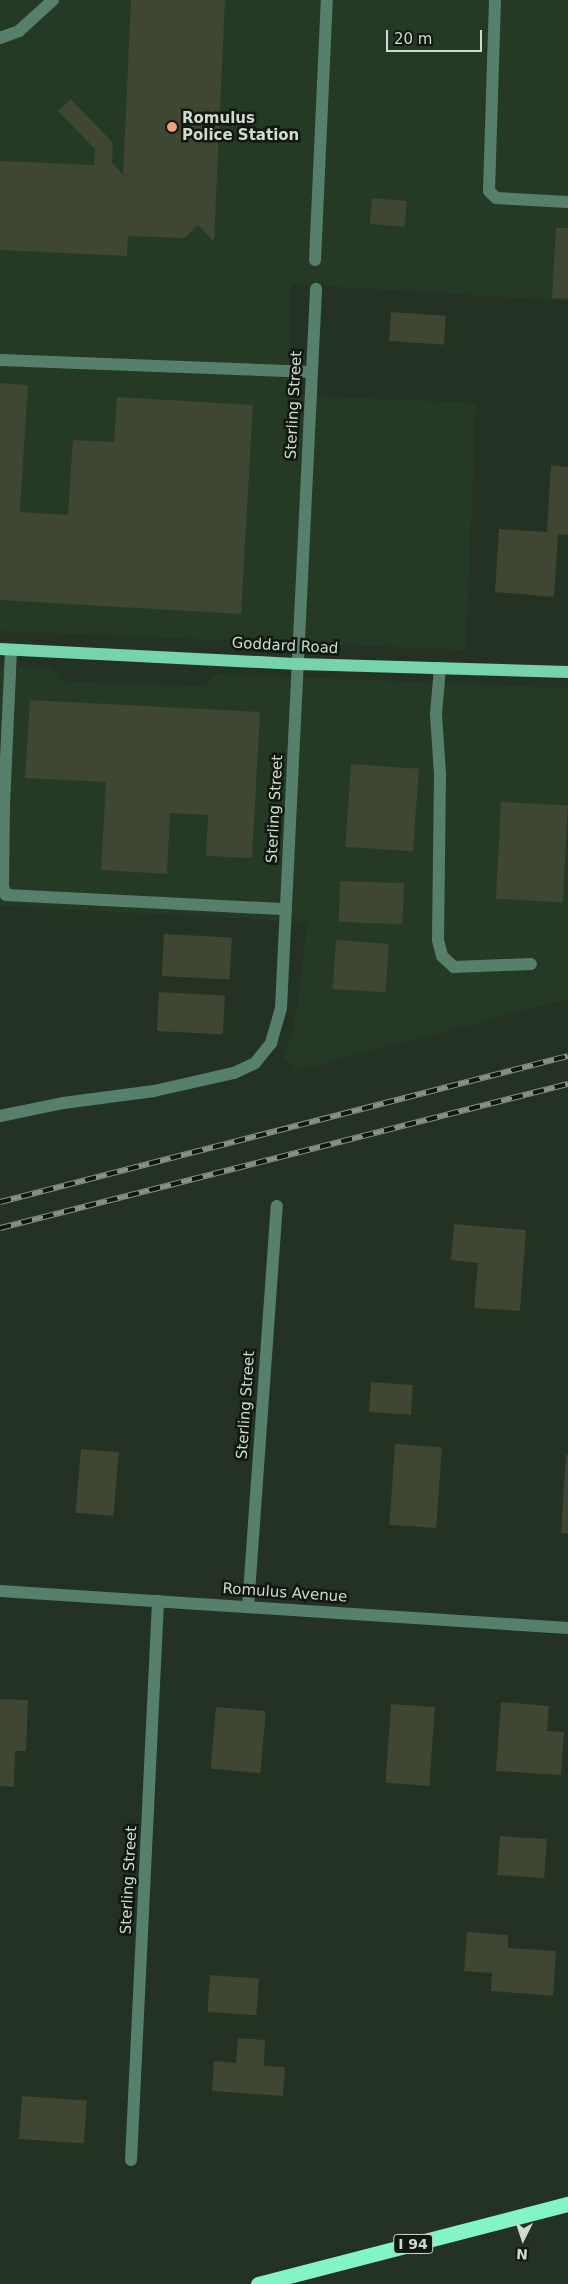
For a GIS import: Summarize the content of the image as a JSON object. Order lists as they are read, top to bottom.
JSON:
{
  "streets": {
    "highway": ["I 94"],
    "main road": ["Goddard Road"],
    "street": ["Sterling Street", "Romulus Avenue"]
  },
  "crossings": [
    ["Sterling Street", "Goddard Road"],
    ["Sterling Street", "Romulus Avenue"]
  ],
  "places": ["Romulus Police Station"],
  "scale_bar": "20 m",
  "north": "bottom"
}
